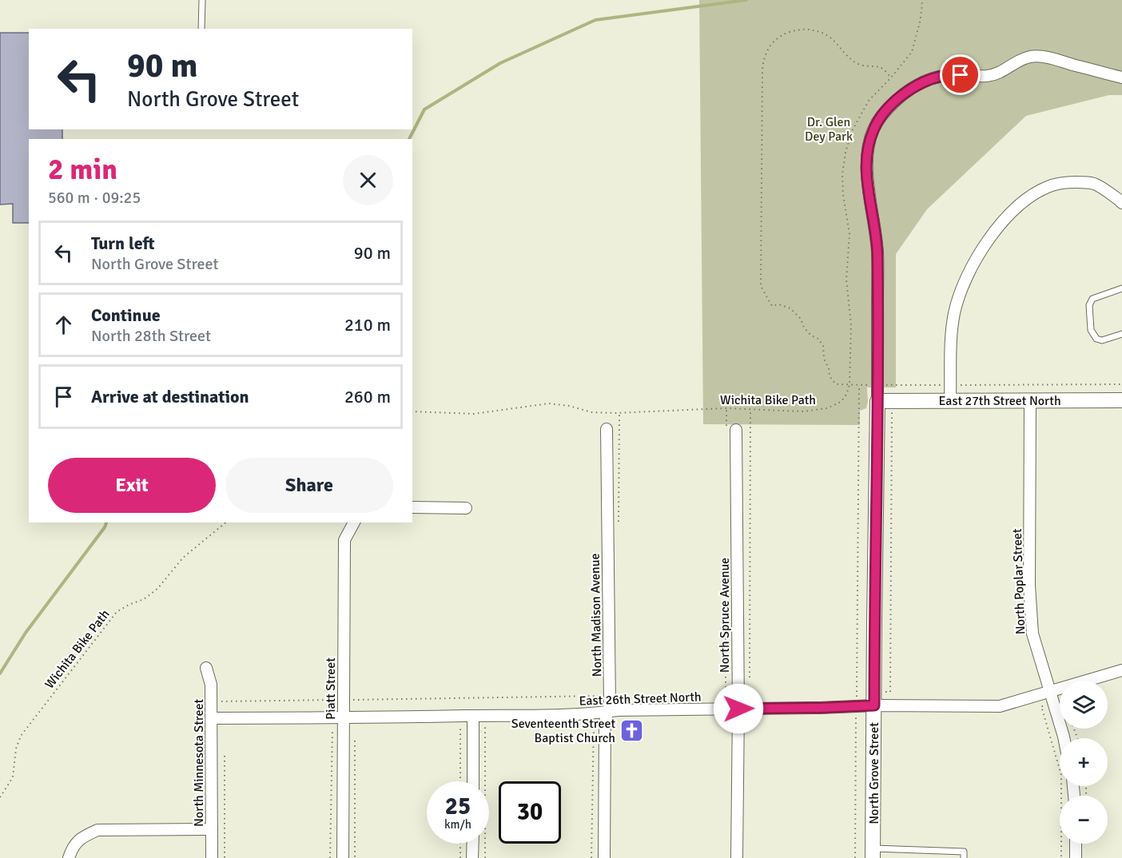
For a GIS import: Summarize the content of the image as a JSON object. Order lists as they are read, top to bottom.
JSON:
{
  "streets": {
    "street": [
      "East 27th Street North",
      "North Poplar Street",
      "North Madison Avenue",
      "North Spruce Avenue",
      "Piatt Street",
      "East 26th Street North",
      "North Minnesota Street",
      "North Grove Street"
    ],
    "path": ["Wichita Bike Path"]
  },
  "crossings": [
    ["East 27th Street North", "North Poplar Street"],
    ["East 27th Street North", "North Grove Street"],
    ["North Poplar Street", "East 26th Street North"],
    ["North Madison Avenue", "East 26th Street North"],
    ["North Spruce Avenue", "East 26th Street North"],
    ["Piatt Street", "East 26th Street North"],
    ["East 26th Street North", "North Minnesota Street"],
    ["East 26th Street North", "North Grove Street"]
  ],
  "parks": ["Dr. Glen Dey Park"],
  "places": {
    "church": ["Seventeenth Street Baptist Church"]
  },
  "page": {
    "turn": ["90 m", "North Grove Street"],
    "heading": ["2 min", "560 m · 09:25"],
    "list": [
      {
        "name": "Turn left",
        "note": "North Grove Street",
        "value": "90 m"
      },
      {
        "name": "Continue",
        "note": "North 28th Street",
        "value": "210 m"
      },
      {
        "name": "Arrive at destination",
        "value": "260 m"
      }
    ],
    "buttons": ["Exit", "Share"],
    "map_buttons": ["+", "−"],
    "speed": "25 km/h",
    "limit": "30"
  }
}
